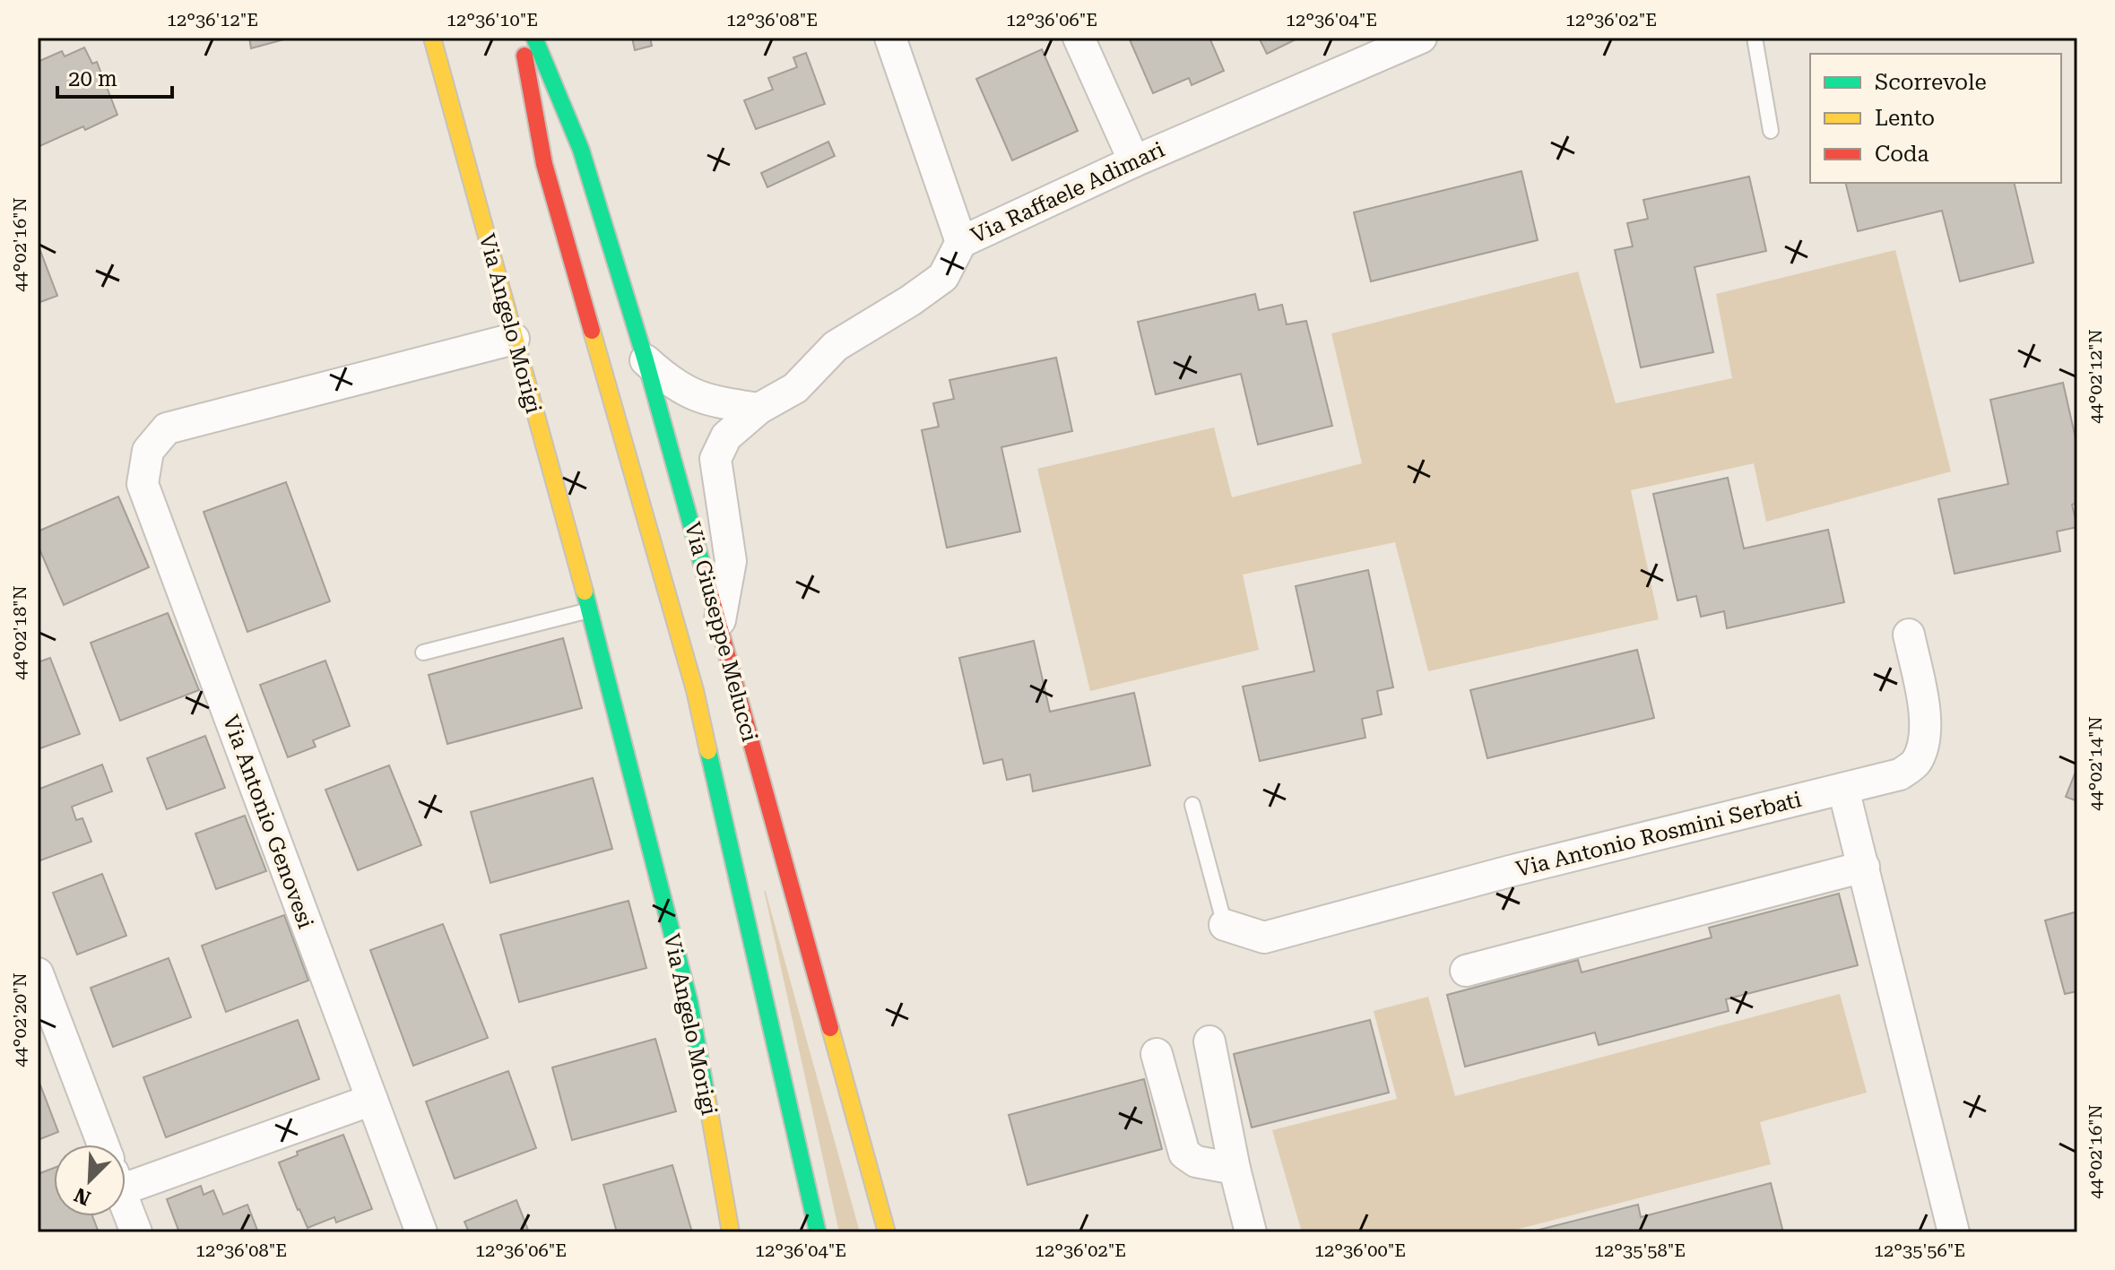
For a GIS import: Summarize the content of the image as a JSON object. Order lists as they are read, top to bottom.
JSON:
{
  "streets": {
    "main road": ["Via Angelo Morigi", "Via Giuseppe Melucci"],
    "street": ["Via Raffaele Adimari", "Via Antonio Genovesi", "Via Antonio Rosmini Serbati"]
  },
  "crossings": [
    ["Via Raffaele Adimari", "Via Giuseppe Melucci"],
    ["Via Angelo Morigi", "Via Antonio Genovesi"]
  ],
  "legend": ["Scorrevole", "Lento", "Coda"],
  "scale_bar": "20 m",
  "north": "bottom left",
  "coordinates": [
    "12°36'12\"E",
    "12°36'10\"E",
    "12°36'08\"E",
    "12°36'06\"E",
    "12°36'04\"E",
    "12°36'02\"E",
    "44°02'16\"N",
    "44°02'12\"N",
    "44°02'18\"N",
    "44°02'14\"N",
    "44°02'20\"N",
    "12°36'00\"E",
    "12°35'58\"E",
    "12°35'56\"E"
  ]
}
